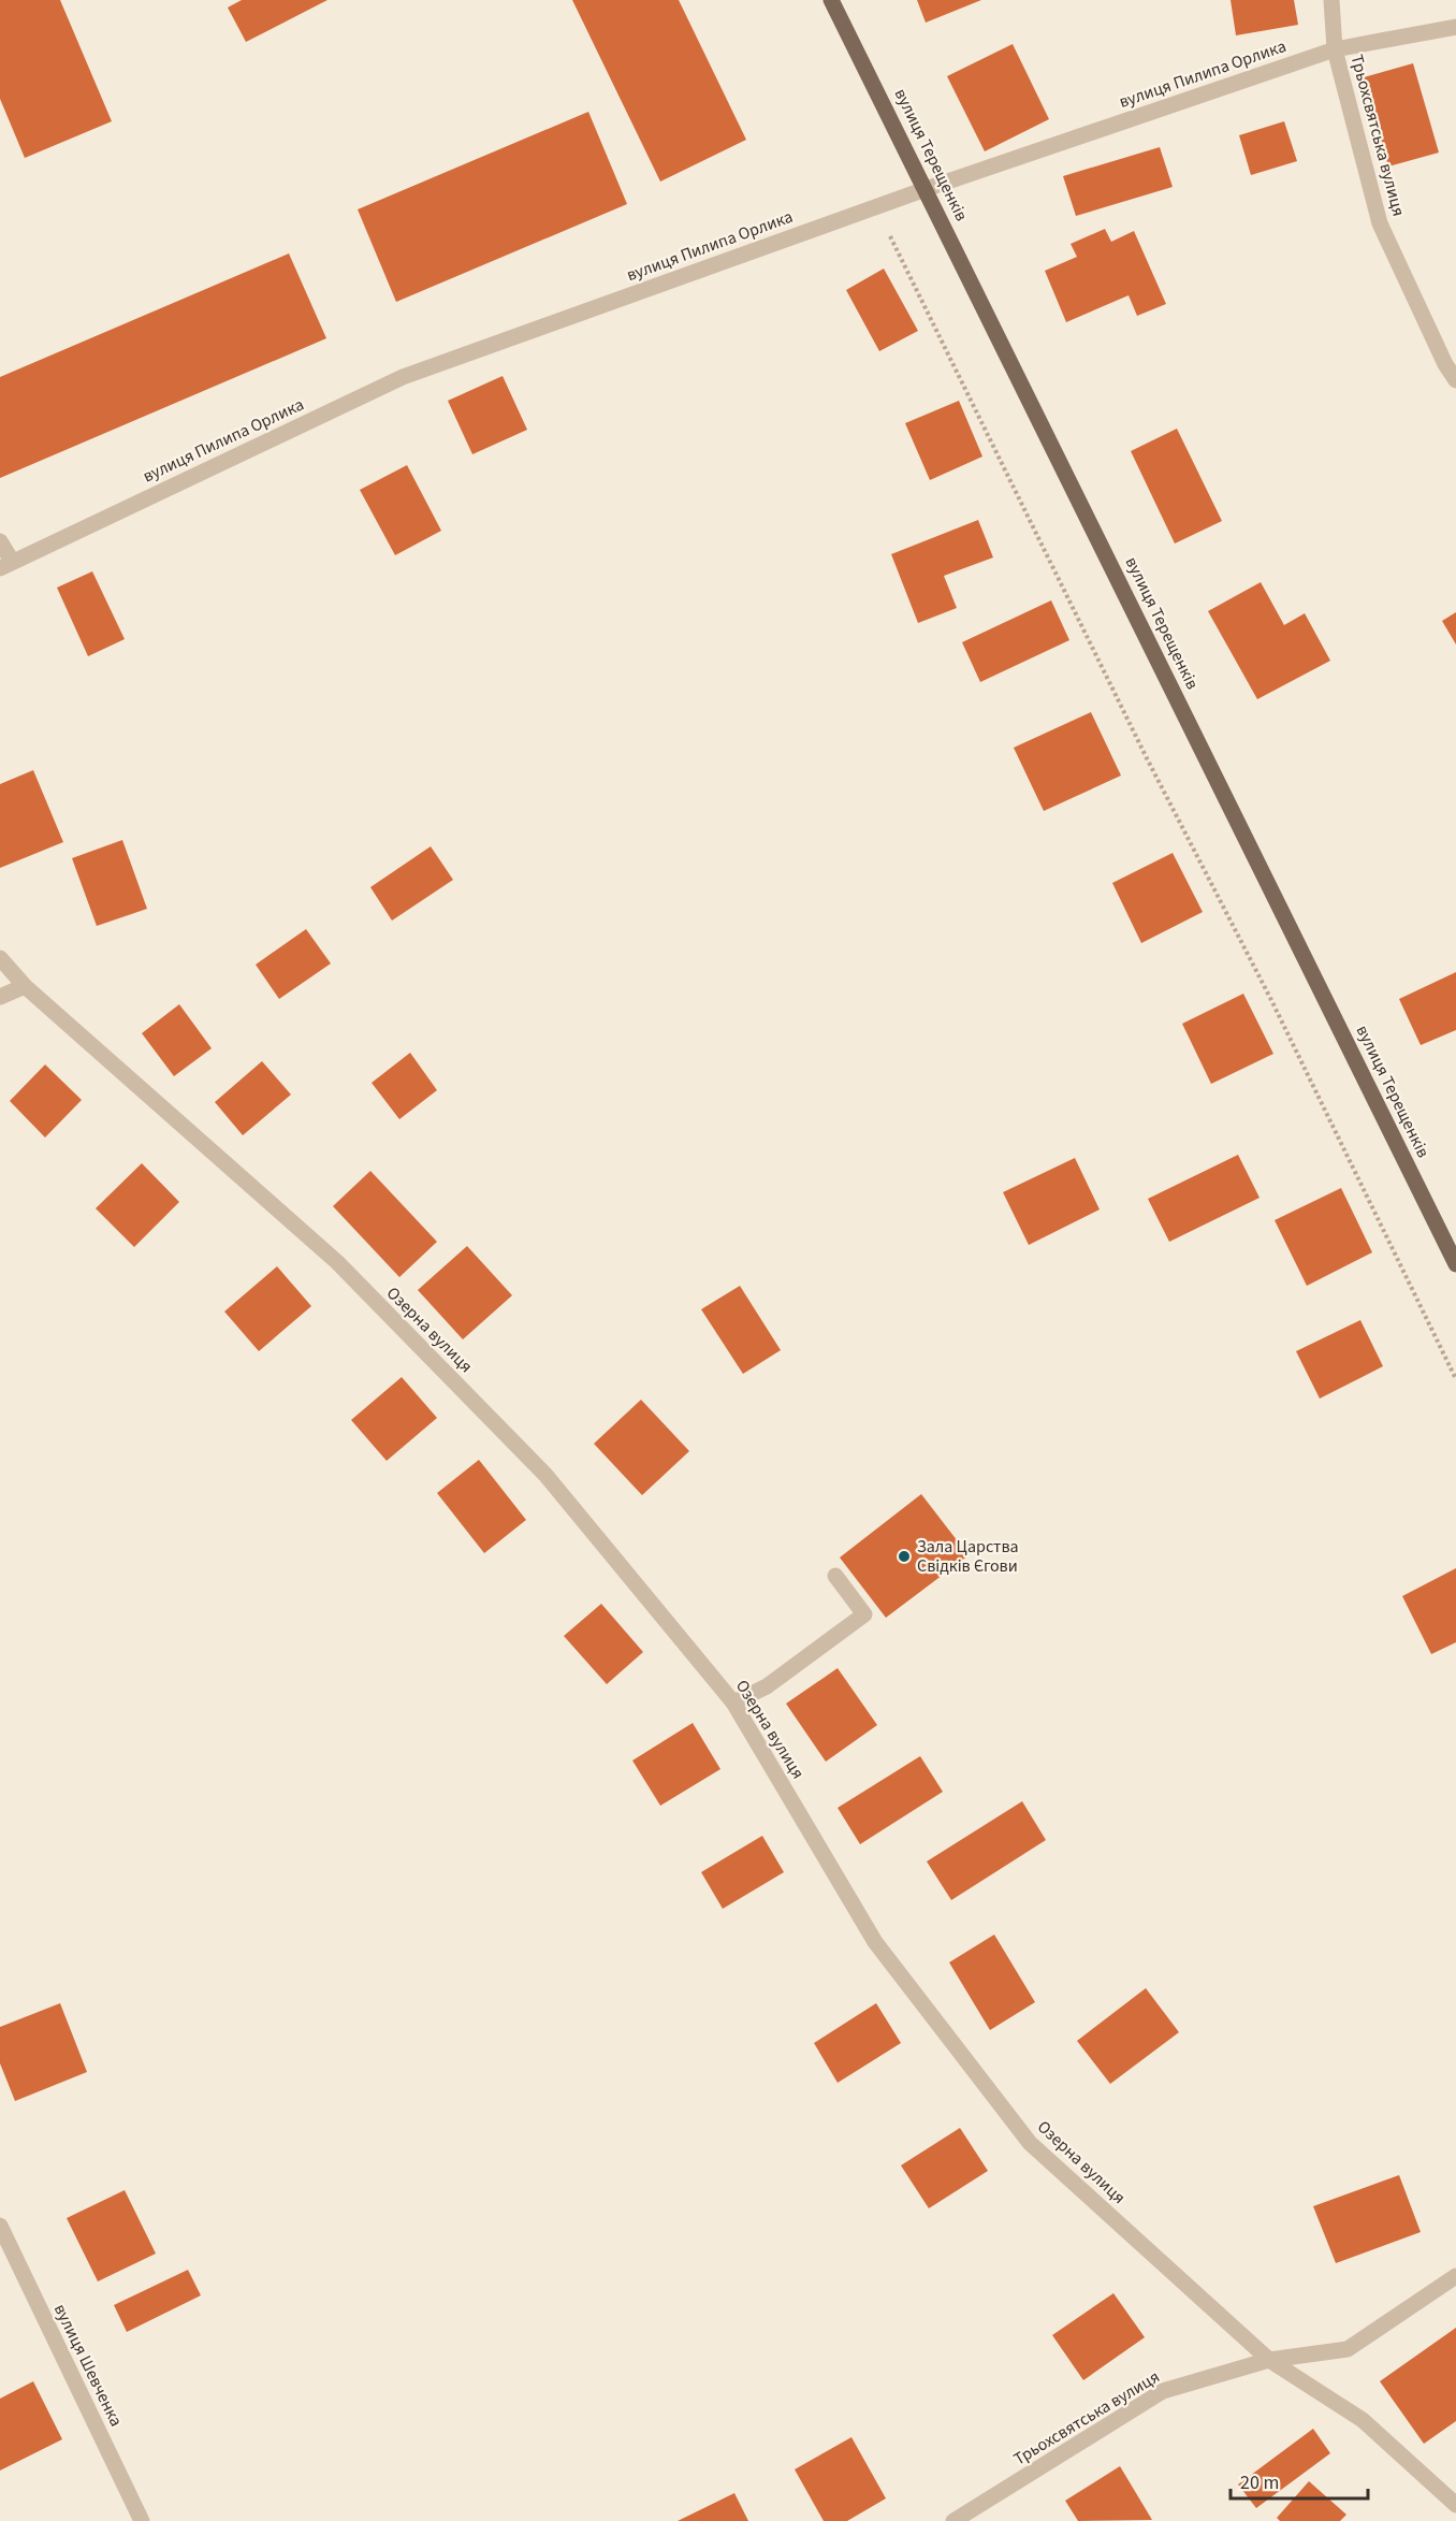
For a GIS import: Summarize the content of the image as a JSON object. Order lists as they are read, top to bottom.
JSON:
{
  "streets": {
    "main road": ["вулиця Терещенків"],
    "street": [
      "вулиця Пилипа Орлика",
      "Трьохсвятська вулиця",
      "Озерна вулиця",
      "вулиця Шевченка"
    ]
  },
  "crossings": [
    ["вулиця Пилипа Орлика", "Трьохсвятська вулиця"],
    ["вулиця Пилипа Орлика", "вулиця Терещенків"],
    ["Трьохсвятська вулиця", "Озерна вулиця"]
  ],
  "places": ["Зала Царства Свідків Єгови"],
  "scale_bar": "20 m"
}
